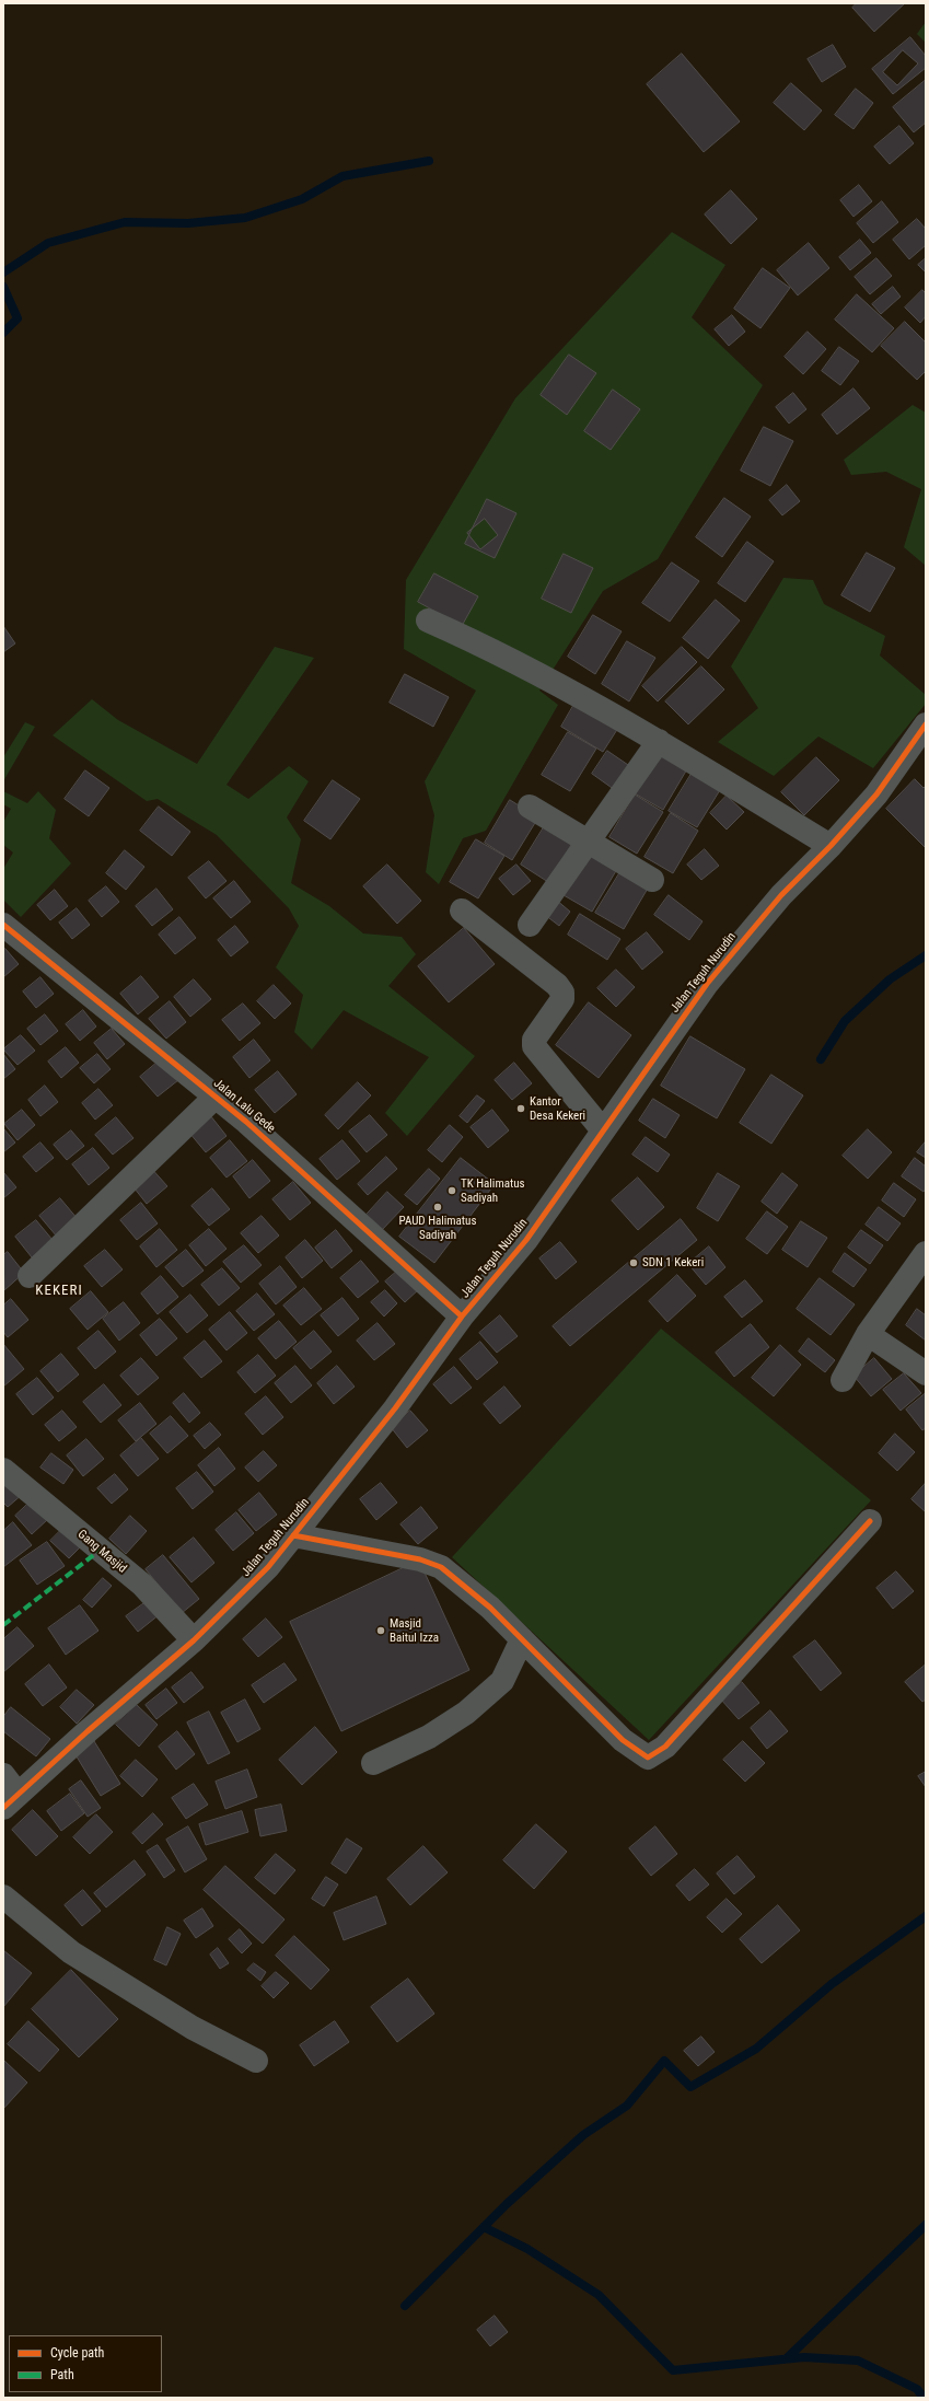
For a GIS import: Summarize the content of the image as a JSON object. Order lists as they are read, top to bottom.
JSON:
{
  "streets": {
    "street": ["Jalan Teguh Nurudin", "Jalan Lalu Gede", "Gang Masjid"]
  },
  "crossings": [
    ["Jalan Teguh Nurudin", "Jalan Lalu Gede"],
    ["Jalan Teguh Nurudin", "Gang Masjid"]
  ],
  "districts": ["KEKERI"],
  "places": [
    "Kantor Desa Kekeri",
    "TK Halimatus Sadiyah",
    "PAUD Halimatus Sadiyah",
    "SDN 1 Kekeri",
    "Masjid Baitul Izza"
  ],
  "legend": ["Cycle path", "Path"]
}
